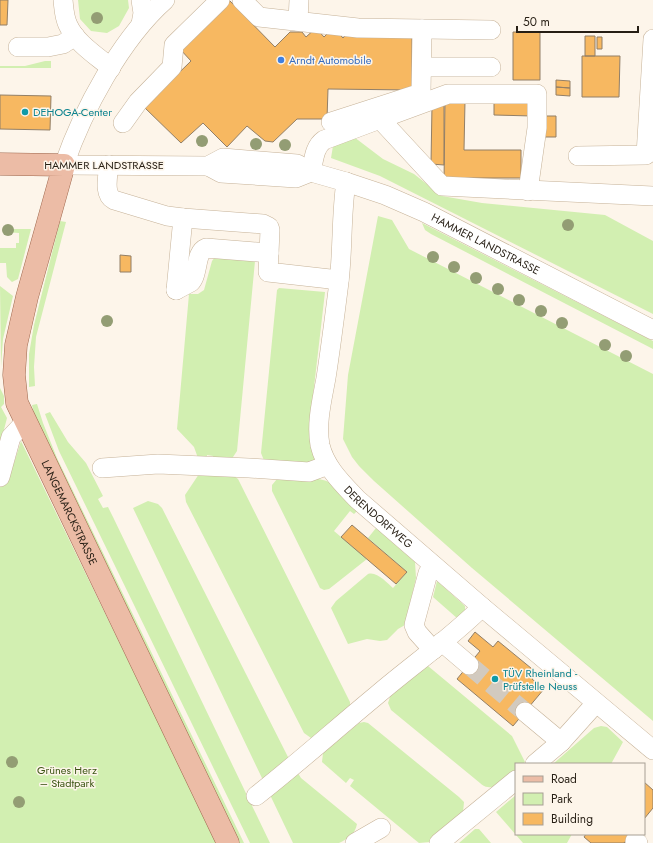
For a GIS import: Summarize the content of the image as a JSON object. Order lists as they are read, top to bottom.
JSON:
{
  "streets": {
    "main road": ["HAMMER LANDSTRASSE", "LANGEMARCKSTRASSE"],
    "street": ["DERENDORFWEG"]
  },
  "crossings": [
    ["HAMMER LANDSTRASSE", "LANGEMARCKSTRASSE"],
    ["HAMMER LANDSTRASSE", "DERENDORFWEG"]
  ],
  "parks": ["Grünes Herz – Stadtpark"],
  "places": ["Arndt Automobile", "DEHOGA-Center", "TÜV Rheinland - Prüfstelle Neuss"],
  "legend": ["Road", "Park", "Building"],
  "scale_bar": "50 m"
}
